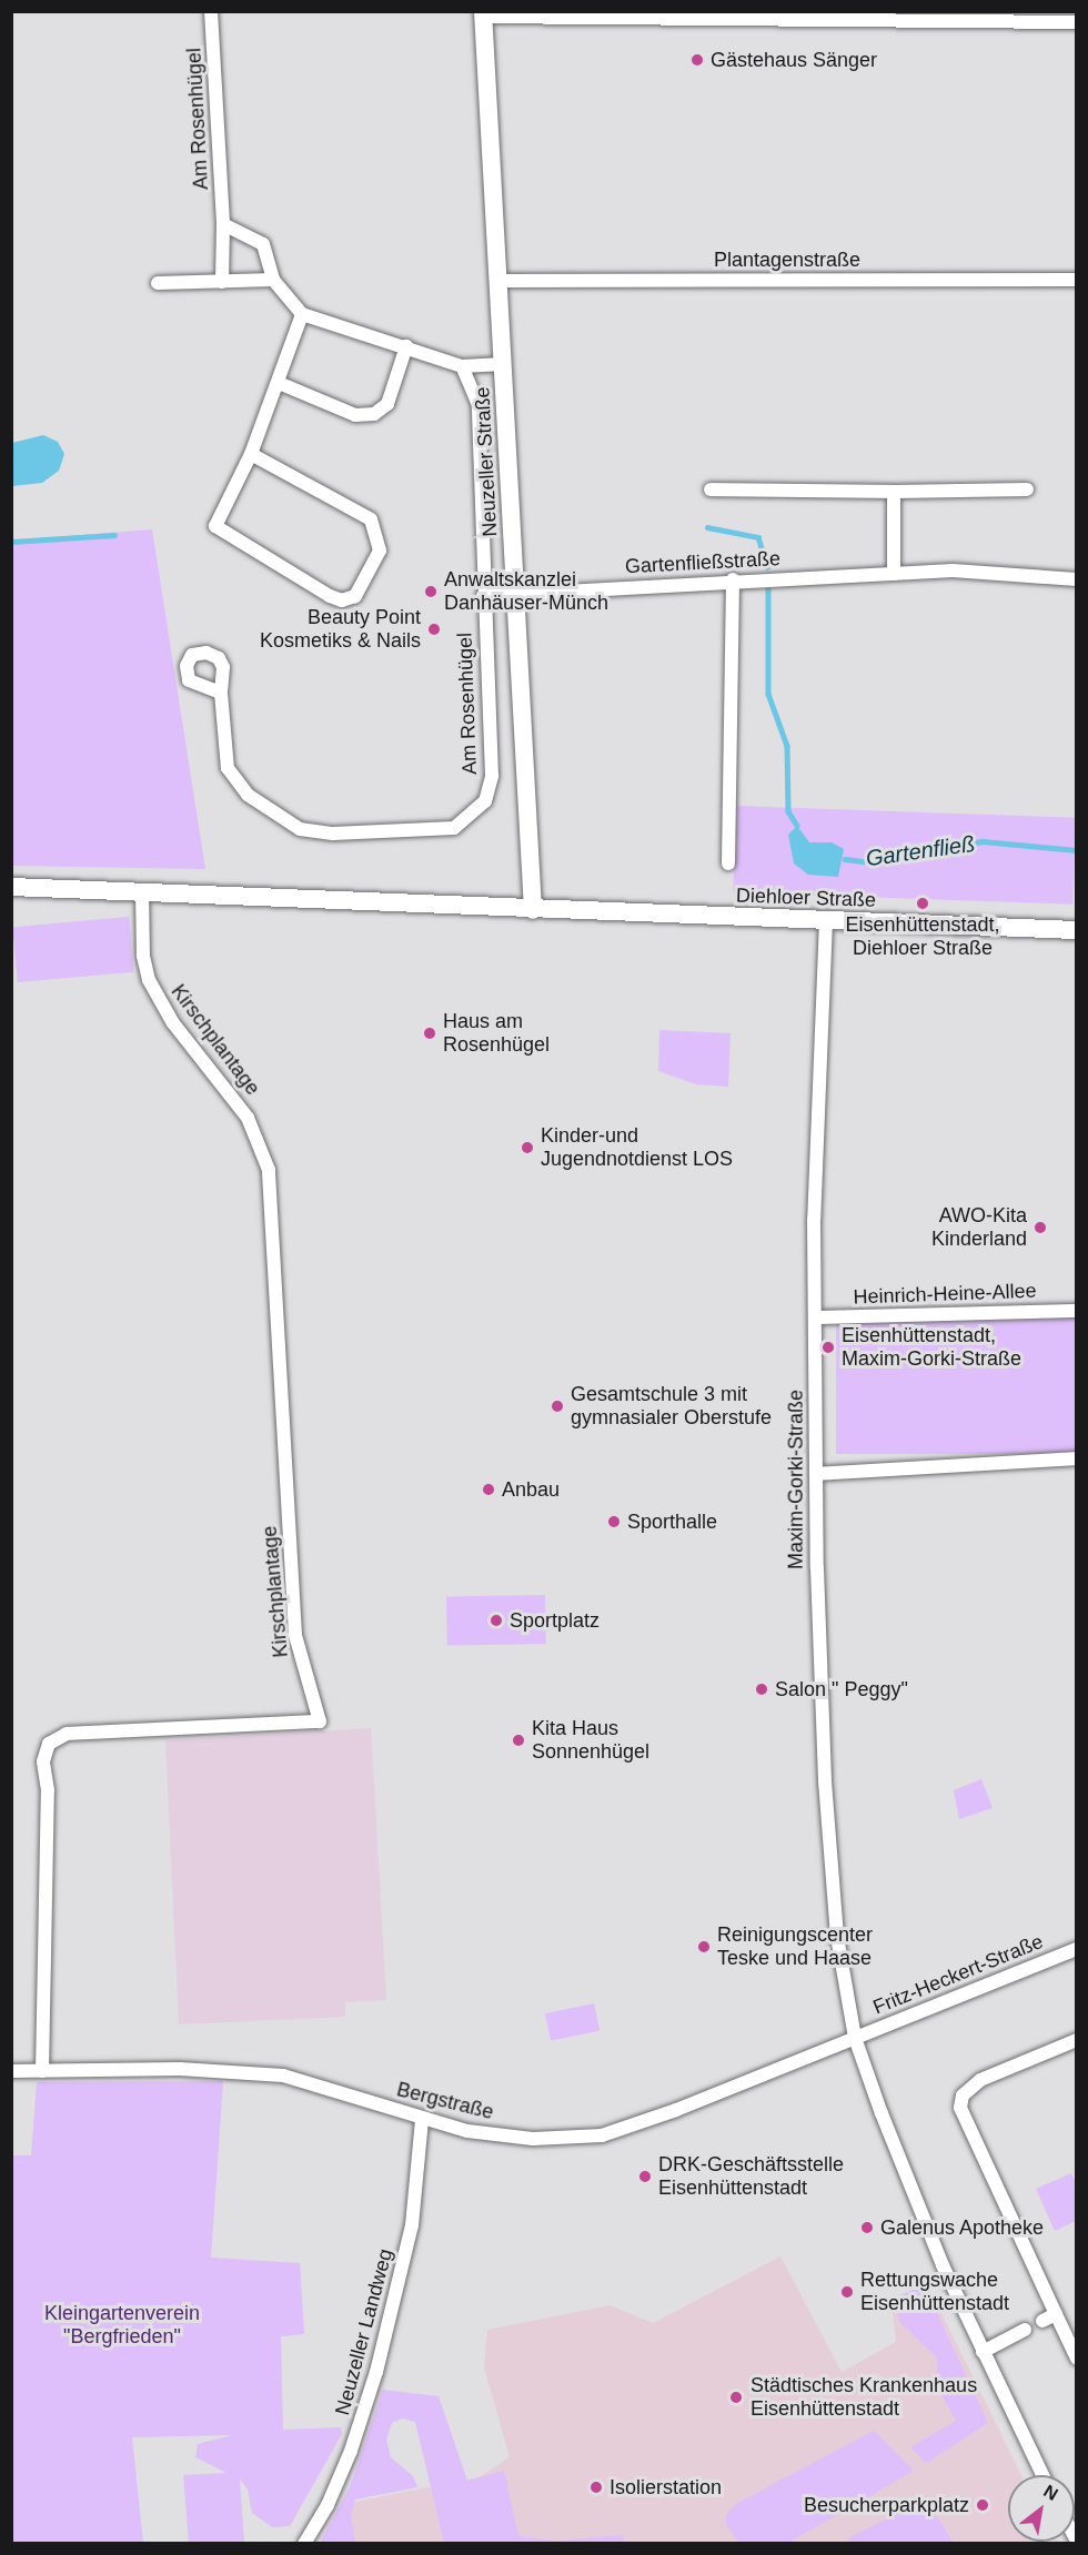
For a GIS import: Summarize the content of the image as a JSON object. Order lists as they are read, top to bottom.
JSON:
{
  "streets": {
    "main road": ["Neuzeller Straße", "Diehloer Straße"],
    "street": [
      "Am Rosenhügel",
      "Plantagenstraße",
      "Gartenfließstraße",
      "Kirschplantage",
      "Heinrich-Heine-Allee",
      "Maxim-Gorki-Straße",
      "Fritz-Heckert-Straße",
      "Bergstraße",
      "Neuzeller Landweg"
    ]
  },
  "crossings": [
    ["Plantagenstraße", "Neuzeller Straße"],
    ["Neuzeller Straße", "Gartenfließstraße"],
    ["Neuzeller Straße", "Diehloer Straße"],
    ["Gartenfließstraße", "Diehloer Straße"],
    ["Diehloer Straße", "Kirschplantage"],
    ["Diehloer Straße", "Maxim-Gorki-Straße"],
    ["Kirschplantage", "Bergstraße"],
    ["Heinrich-Heine-Allee", "Maxim-Gorki-Straße"],
    ["Maxim-Gorki-Straße", "Fritz-Heckert-Straße"],
    ["Maxim-Gorki-Straße", "Bergstraße"],
    ["Fritz-Heckert-Straße", "Bergstraße"],
    ["Bergstraße", "Neuzeller Landweg"]
  ],
  "water": ["Gartenfließ"],
  "parks": ["Kleingartenverein \"Bergfrieden\""],
  "places": [
    "Gästehaus Sänger",
    "Anwaltskanzlei Danhäuser-Münch",
    "Beauty Point Kosmetiks & Nails",
    "Eisenhüttenstadt, Diehloer Straße",
    "Haus am Rosenhügel",
    "Kinder-und Jugendnotdienst LOS",
    "AWO-Kita Kinderland",
    "Eisenhüttenstadt, Maxim-Gorki-Straße",
    "Gesamtschule 3 mit gymnasialer Oberstufe",
    "Anbau",
    "Sporthalle",
    "Sportplatz",
    "Salon \" Peggy\"",
    "Kita Haus Sonnenhügel",
    "Reinigungscenter Teske und Haase",
    "DRK-Geschäftsstelle Eisenhüttenstadt",
    "Galenus Apotheke",
    "Rettungswache Eisenhüttenstadt",
    "Städtisches Krankenhaus Eisenhüttenstadt",
    "Isolierstation",
    "Besucherparkplatz"
  ],
  "north": "top right"
}
